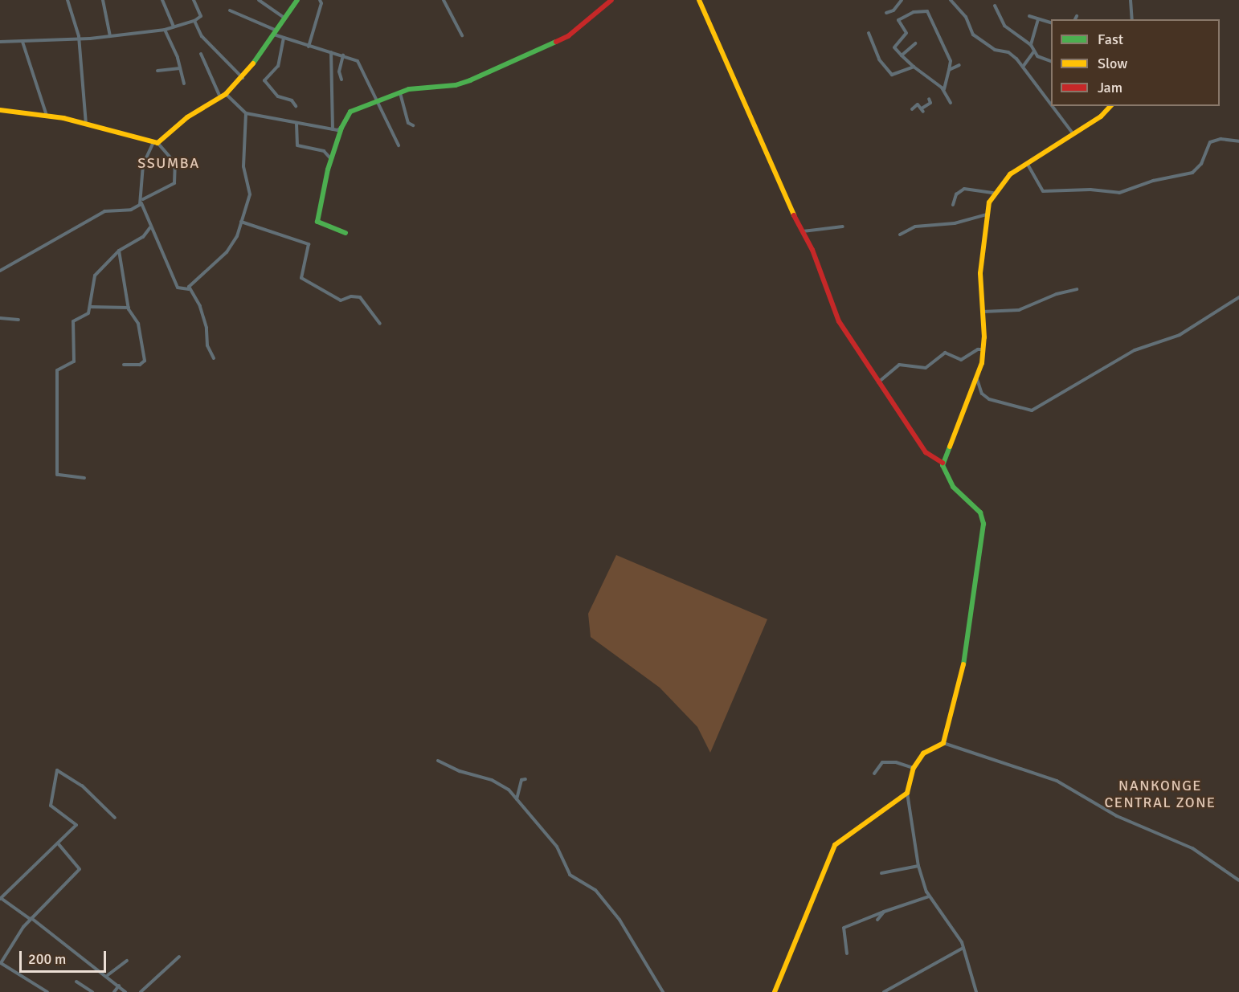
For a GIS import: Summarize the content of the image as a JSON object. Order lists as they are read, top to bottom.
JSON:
{
  "districts": ["SSUMBA", "NANKONGE CENTRAL ZONE"],
  "legend": ["Fast", "Slow", "Jam"],
  "scale_bar": "200 m"
}
